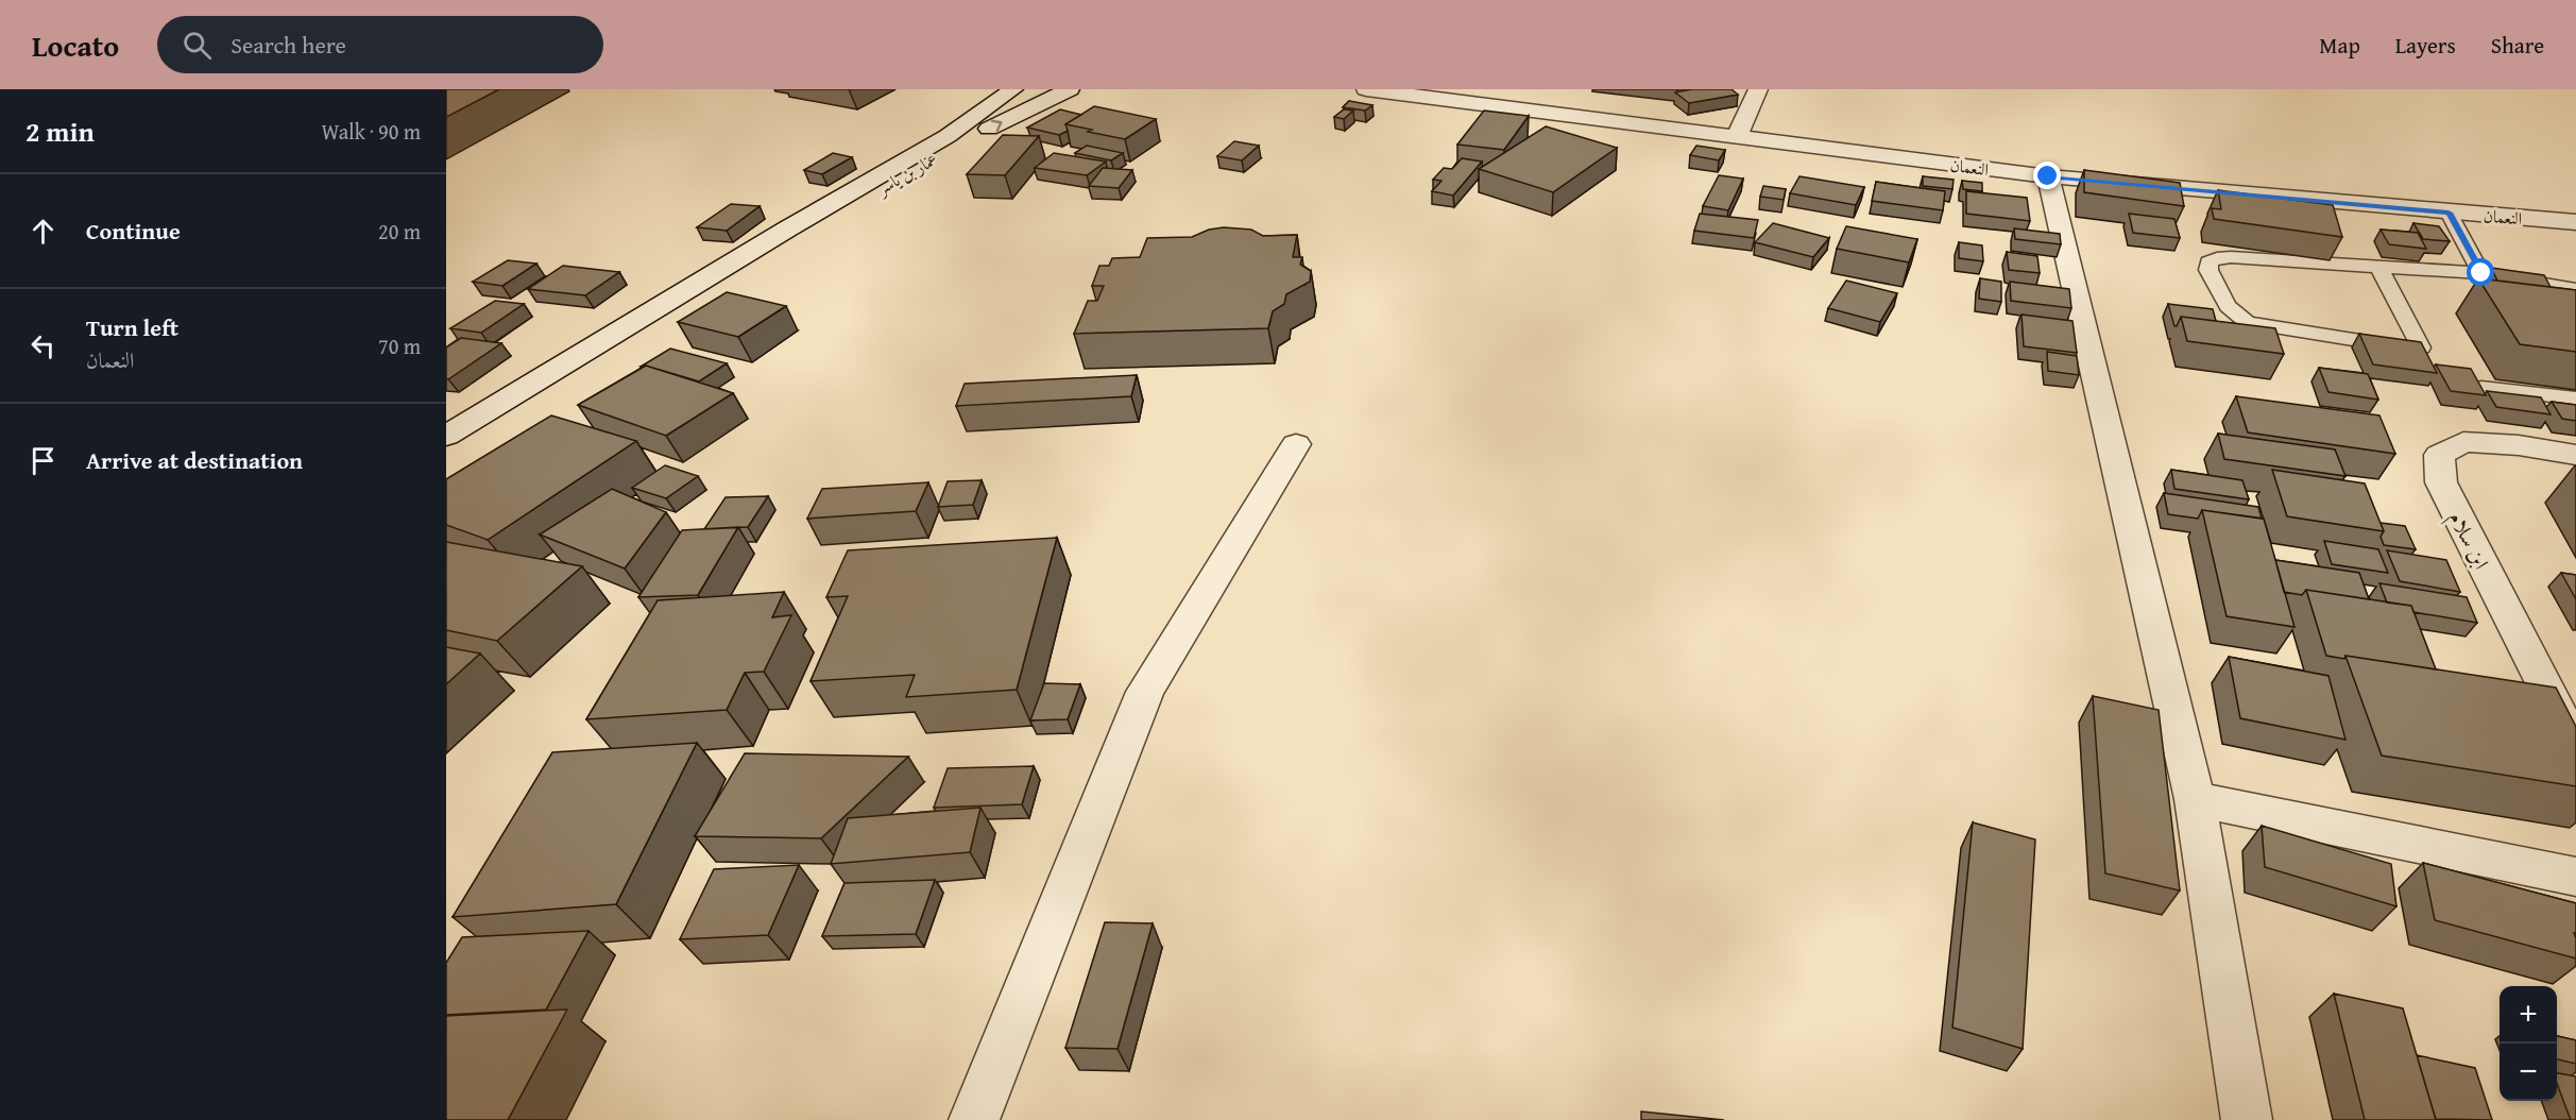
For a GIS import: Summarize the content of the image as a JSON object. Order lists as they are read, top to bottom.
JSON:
{
  "streets": {
    "street": ["النعمان", "عمار بن ياسر", "ابن سلام"]
  },
  "page": {
    "header": "Locato",
    "search": "Search here",
    "nav": ["Map", "Layers", "Share"],
    "heading": ["2 min", "Walk · 90 m"],
    "list": [
      ["Continue", "20 m"],
      ["Turn left", "النعمان", "70 m"],
      "Arrive at destination"
    ],
    "map_buttons": ["+", "−"]
  }
}
